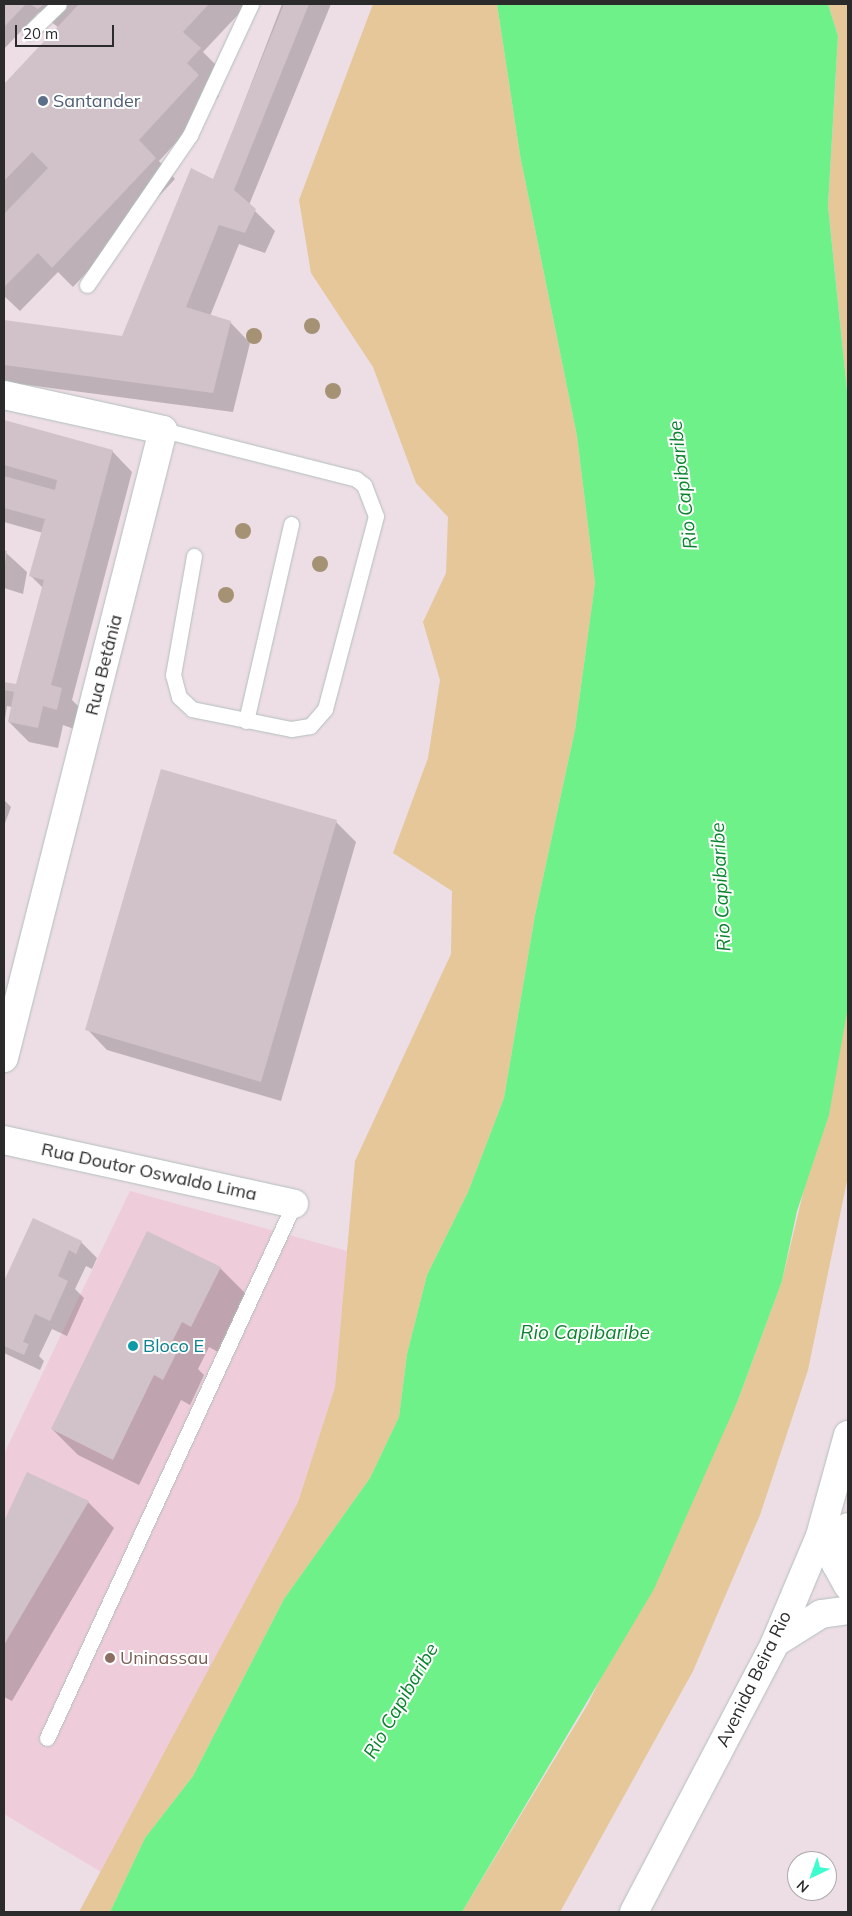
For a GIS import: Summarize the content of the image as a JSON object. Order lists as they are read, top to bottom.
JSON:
{
  "streets": {
    "street": ["Rua Betânia", "Rua Doutor Oswaldo Lima", "Avenida Beira Rio"]
  },
  "water": ["Rio Capibaribe"],
  "places": ["Santander", "Bloco E", "Uninassau"],
  "scale_bar": "20 m",
  "north": "bottom left"
}
